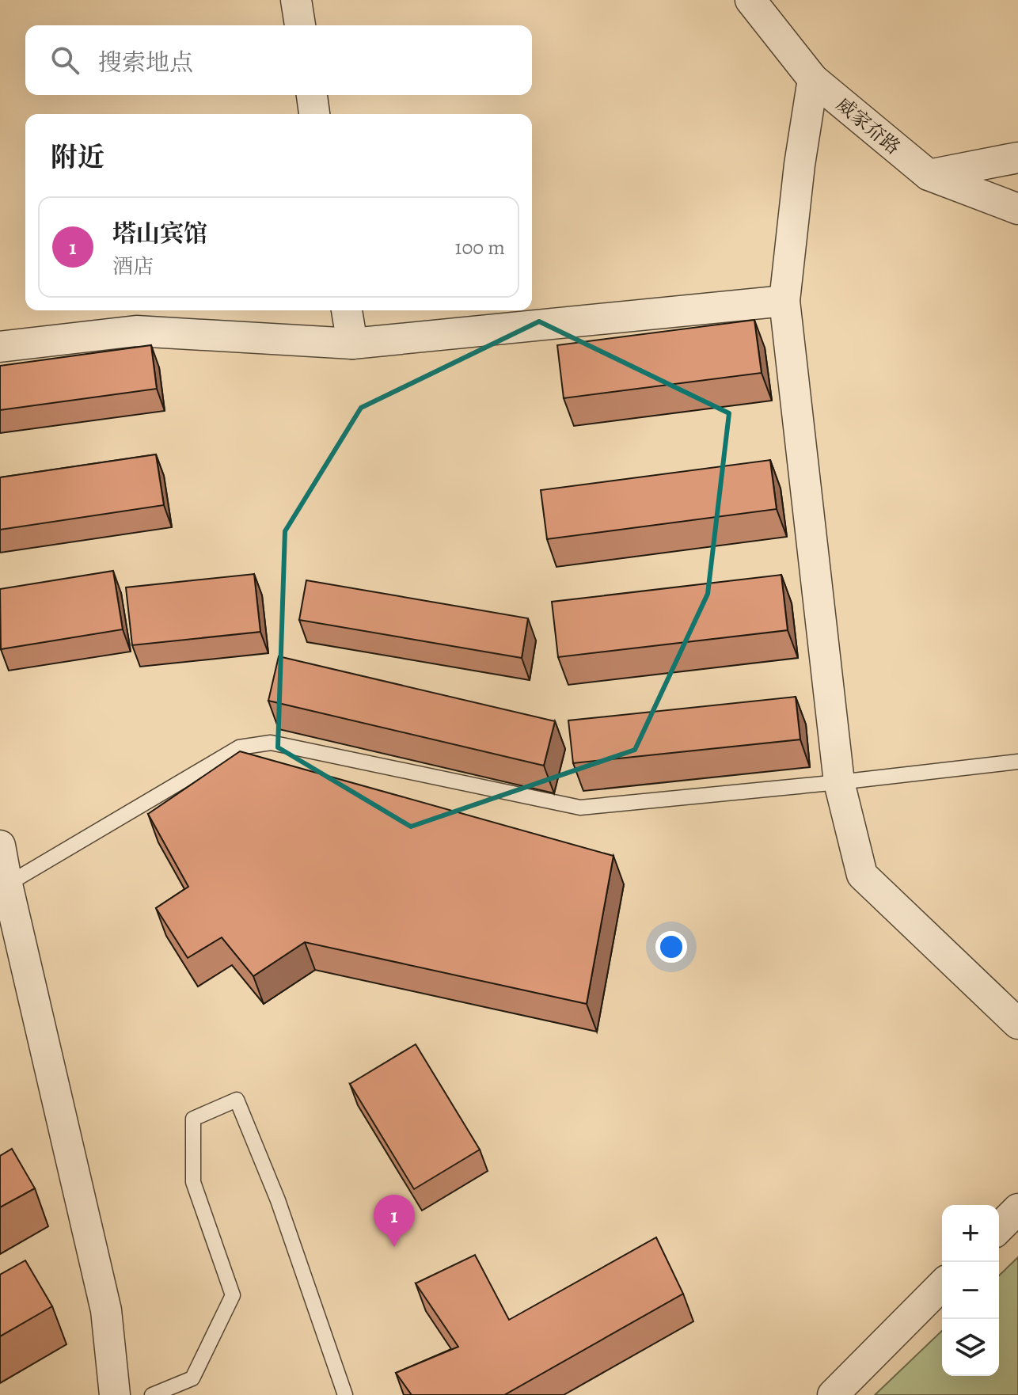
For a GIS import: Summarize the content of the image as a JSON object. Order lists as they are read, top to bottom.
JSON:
{
  "streets": {
    "street": ["威家夼路"]
  },
  "page": {
    "search": "搜索地点",
    "heading": "附近",
    "list": [
      {
        "mark": "1",
        "name": "塔山宾馆",
        "note": "酒店",
        "value": "100 m"
      }
    ],
    "pins": "1",
    "map_buttons": ["+", "−"]
  }
}
